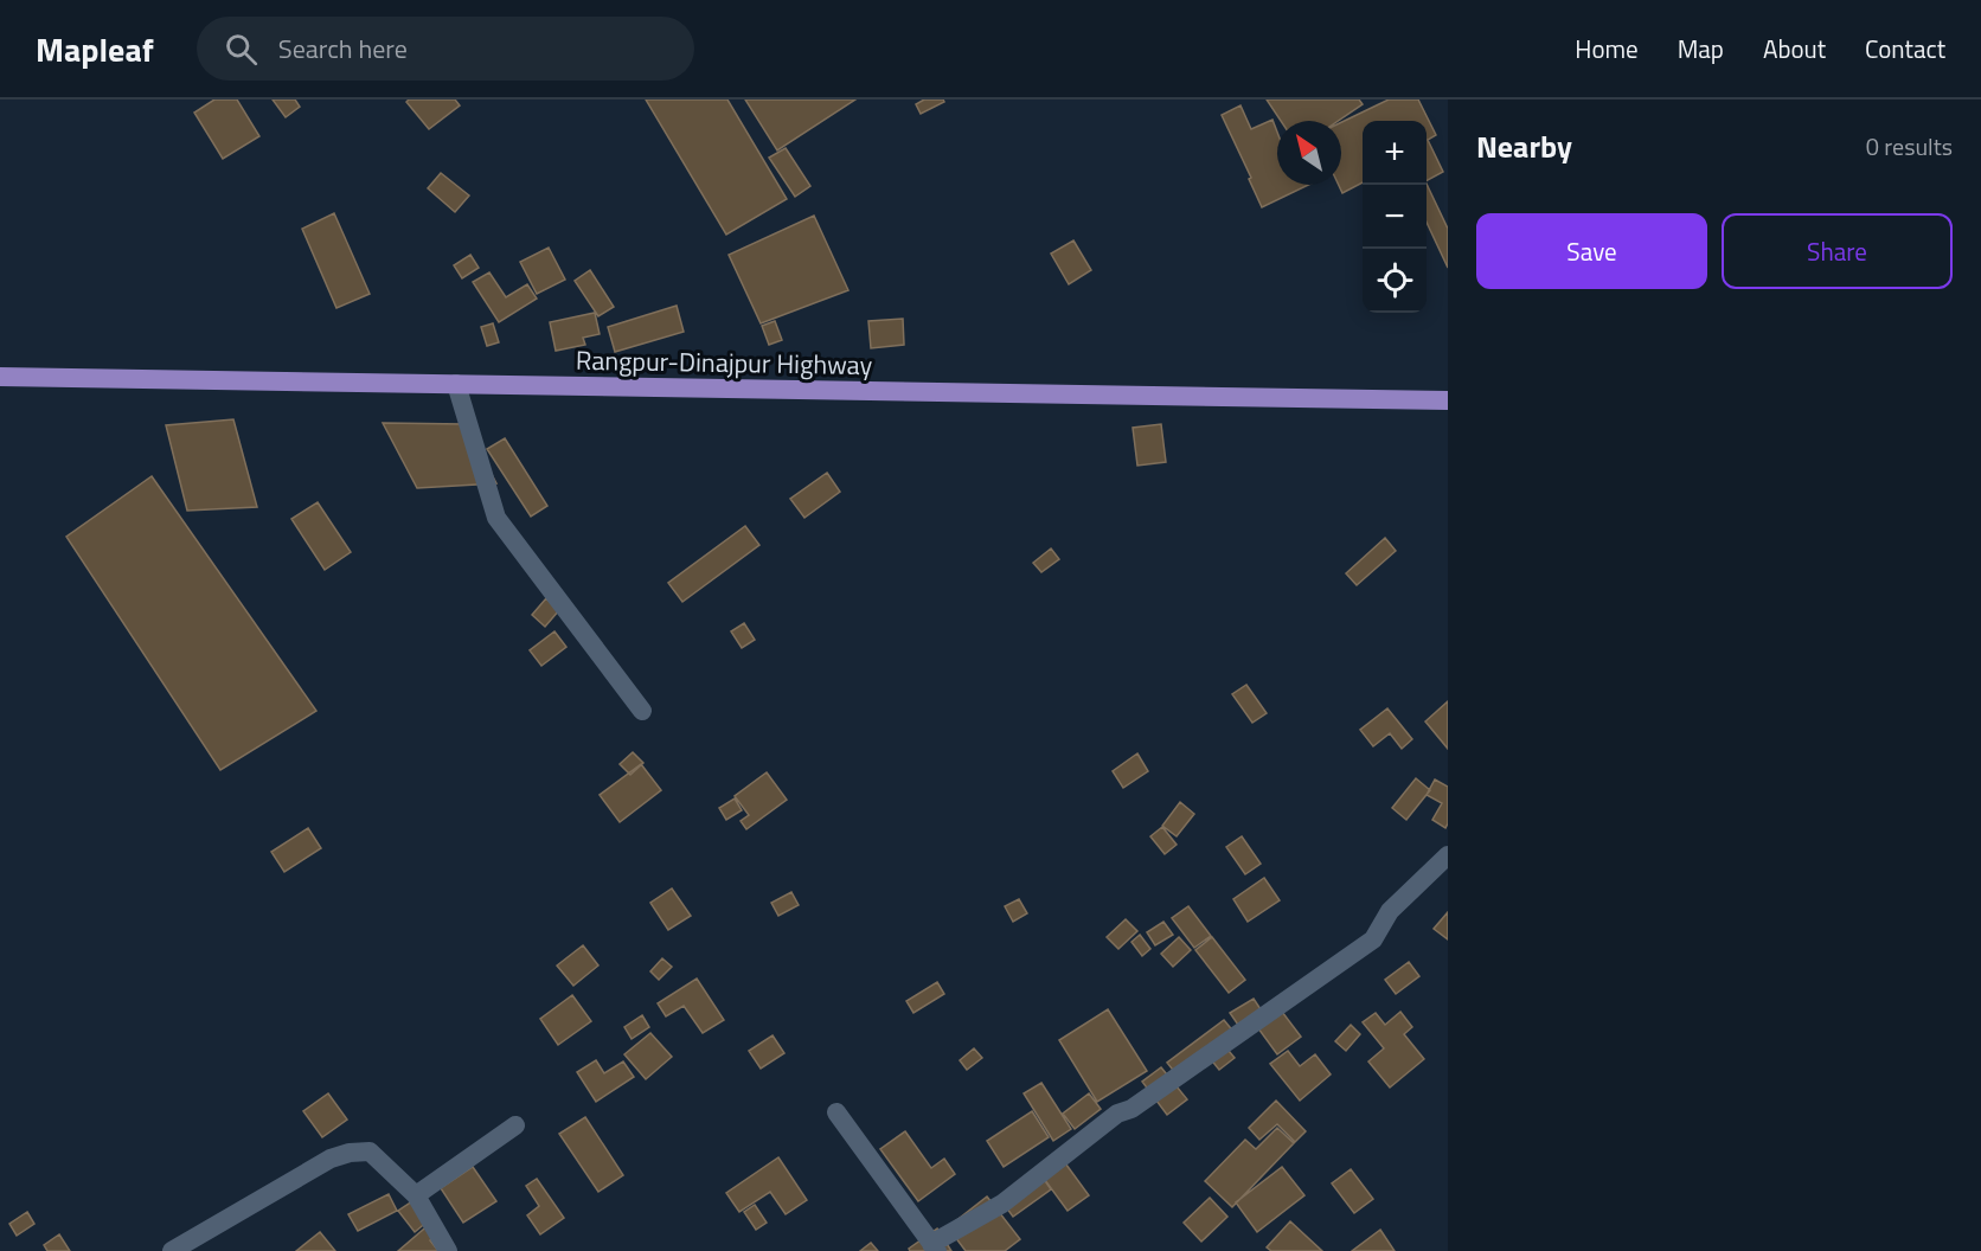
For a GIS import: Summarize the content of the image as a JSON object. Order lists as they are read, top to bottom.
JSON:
{
  "streets": {
    "highway": ["Rangpur-Dinajpur Highway"]
  },
  "north": "top left",
  "page": {
    "header": "Mapleaf",
    "search": "Search here",
    "nav": [
      "Home",
      "Map",
      "About",
      "Contact"
    ],
    "heading": ["Nearby", "0 results"],
    "map_buttons": ["+", "−"],
    "buttons": ["Save", "Share"]
  }
}
